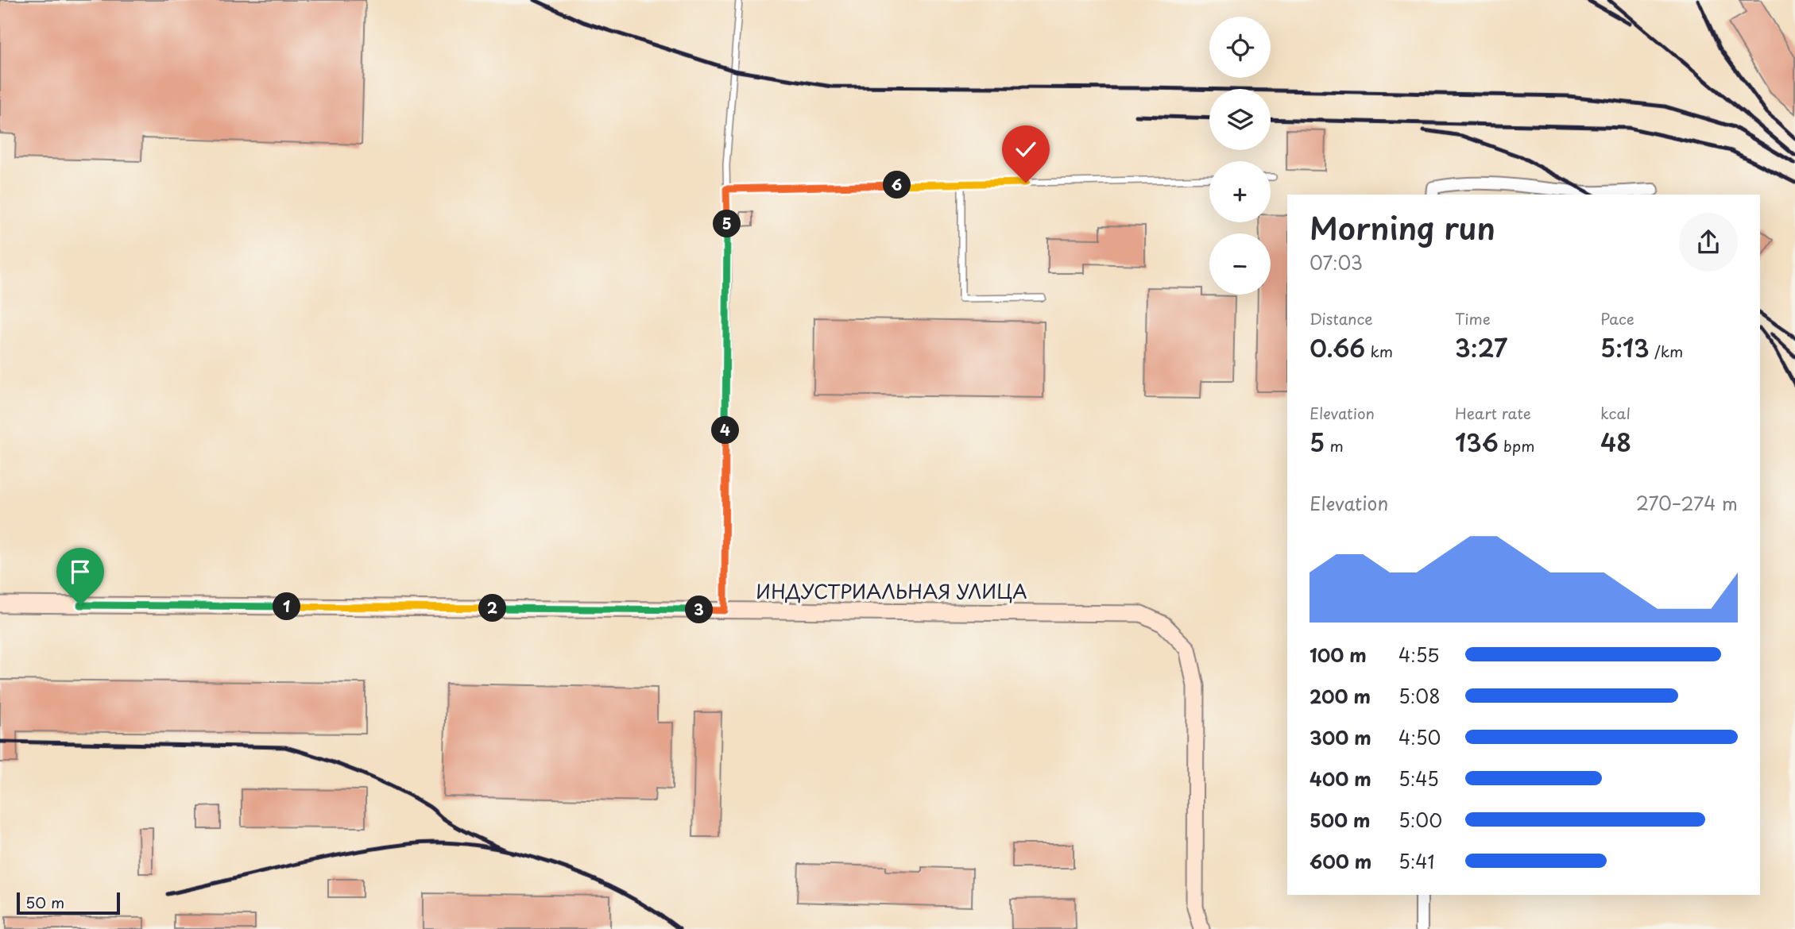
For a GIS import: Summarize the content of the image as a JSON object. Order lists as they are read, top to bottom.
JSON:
{
  "streets": {
    "street": ["ИНДУСТРИАЛЬНАЯ УЛИЦА"]
  },
  "scale_bar": "50 m",
  "page": {
    "map_buttons": ["+", "−"],
    "pins": [
      "6",
      "5",
      "4",
      "1",
      "2",
      "3"
    ],
    "heading": ["Morning run", "07:03"],
    "stats": [
      ["Distance", "0.66 km"],
      ["Time", "3:27"],
      ["Pace", "5:13 /km"],
      ["Elevation", "5 m"],
      ["Heart rate", "136 bpm"],
      ["kcal", "48"]
    ],
    "chart": ["Elevation", "270–274 m"],
    "list": [
      {
        "name": "100 m",
        "note": "4:55"
      },
      {
        "name": "200 m",
        "note": "5:08"
      },
      {
        "name": "300 m",
        "note": "4:50"
      },
      {
        "name": "400 m",
        "note": "5:45"
      },
      {
        "name": "500 m",
        "note": "5:00"
      },
      {
        "name": "600 m",
        "note": "5:41"
      }
    ],
    "scale": "50 m"
  }
}
